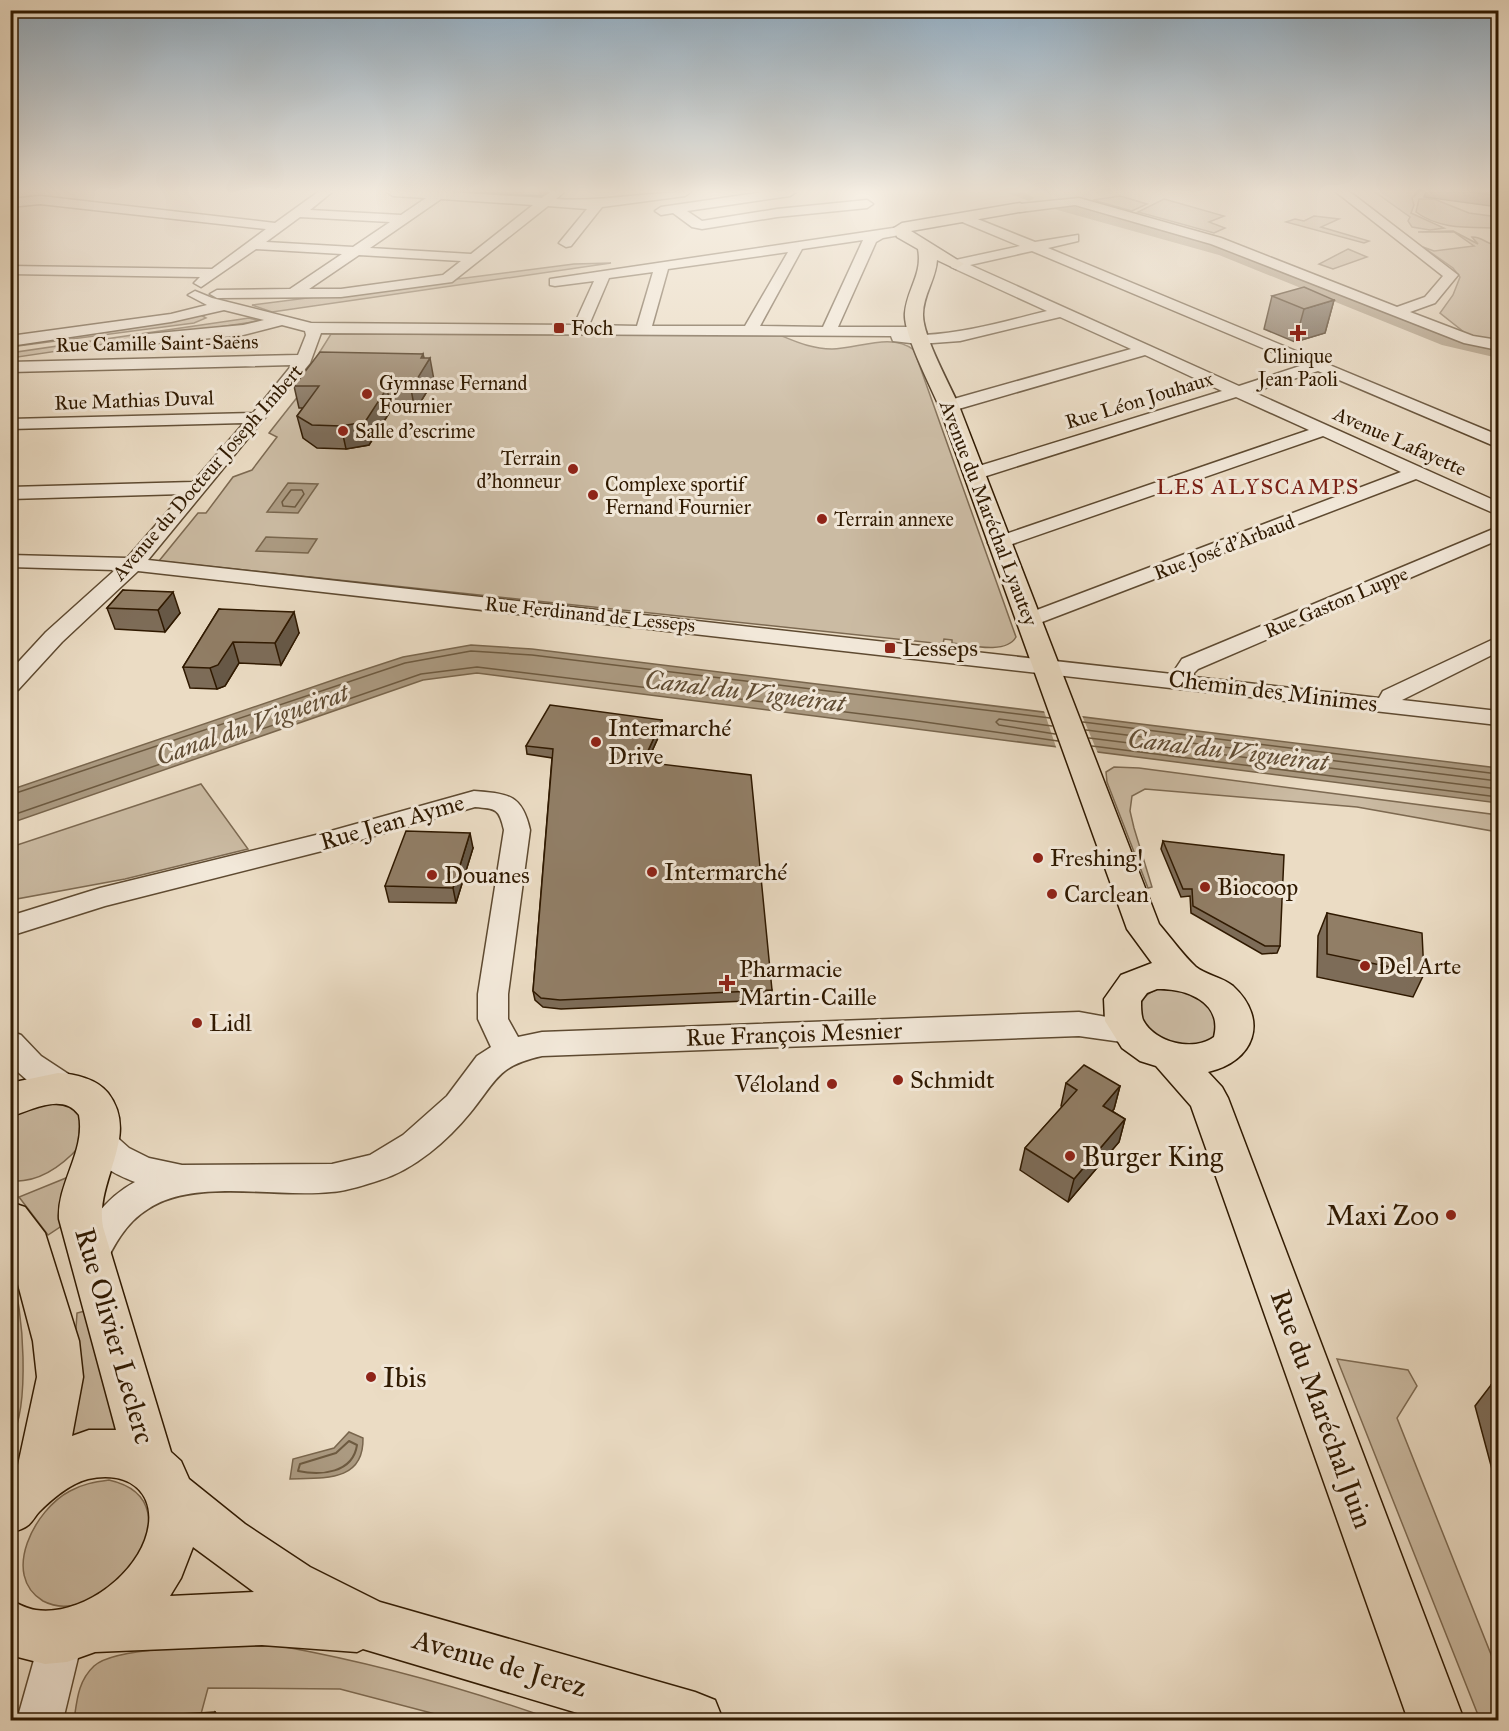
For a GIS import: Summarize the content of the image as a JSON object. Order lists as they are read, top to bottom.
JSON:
{
  "streets": {
    "main road": [
      "Avenue du Maréchal Lyautey",
      "Rue Olivier Leclerc",
      "Rue du Maréchal Juin",
      "Avenue de Jerez"
    ],
    "street": [
      "Rue Camille Saint-Saëns",
      "Rue Mathias Duval",
      "Rue Léon Jouhaux",
      "Avenue Lafayette",
      "Avenue du Docteur Joseph Imbert",
      "Rue José d'Arbaud",
      "Rue Gaston Luppe",
      "Rue Ferdinand de Lesseps",
      "Chemin des Minimes",
      "Rue Jean Ayme",
      "Rue François Mesnier"
    ]
  },
  "crossings": [
    ["Rue Camille Saint-Saëns", "Avenue du Docteur Joseph Imbert"],
    ["Rue Mathias Duval", "Avenue du Docteur Joseph Imbert"],
    ["Rue Léon Jouhaux", "Avenue Lafayette"],
    ["Rue Léon Jouhaux", "Avenue du Maréchal Lyautey"],
    ["Avenue Lafayette", "Rue José d'Arbaud"],
    ["Avenue du Docteur Joseph Imbert", "Rue Ferdinand de Lesseps"],
    ["Avenue du Maréchal Lyautey", "Rue José d'Arbaud"],
    ["Avenue du Maréchal Lyautey", "Rue Ferdinand de Lesseps"],
    ["Avenue du Maréchal Lyautey", "Chemin des Minimes"],
    ["Rue Gaston Luppe", "Chemin des Minimes"],
    ["Rue Ferdinand de Lesseps", "Chemin des Minimes"],
    ["Rue Jean Ayme", "Rue François Mesnier"],
    ["Rue François Mesnier", "Rue du Maréchal Juin"],
    ["Rue Olivier Leclerc", "Avenue de Jerez"]
  ],
  "districts": ["LES ALYSCAMPS"],
  "water": ["Canal du Vigueirat"],
  "places": {
    "transit": ["Foch", "Lesseps"],
    "health": ["Clinique Jean Paoli", "Pharmacie Martin-Caille"],
    "other": [
      "Gymnase Fernand Fournier",
      "Salle d'escrime",
      "Terrain d'honneur",
      "Complexe sportif Fernand Fournier",
      "Terrain annexe",
      "Intermarché Drive",
      "Freshing!",
      "Intermarché",
      "Douanes",
      "Biocoop",
      "Carclean",
      "Del Arte",
      "Lidl",
      "Schmidt",
      "Véloland",
      "Burger King",
      "Maxi Zoo",
      "Ibis"
    ]
  }
}
